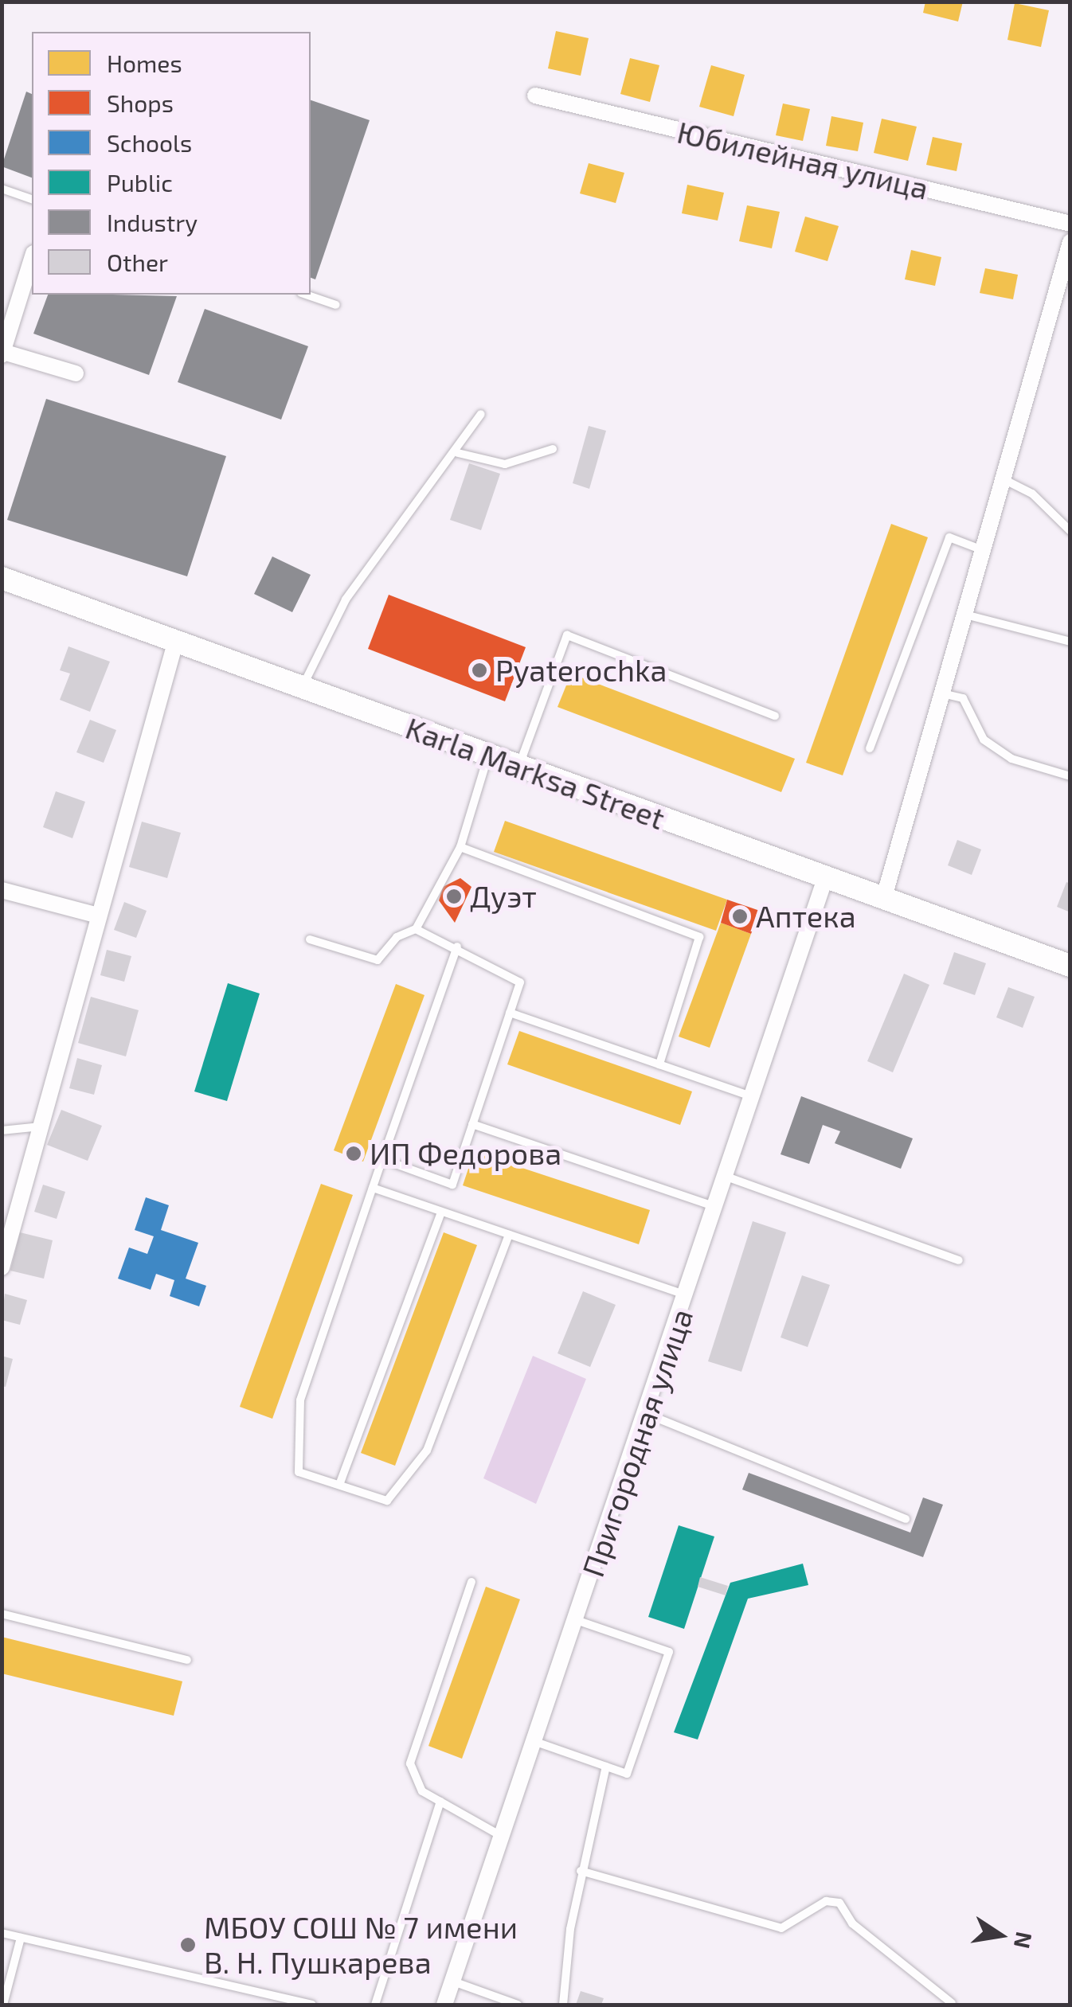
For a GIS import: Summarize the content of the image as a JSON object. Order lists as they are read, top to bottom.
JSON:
{
  "streets": {
    "main road": ["Karla Marksa Street"],
    "street": ["Юбилейная улица", "Пригородная улица"]
  },
  "crossings": [
    ["Karla Marksa Street", "Пригородная улица"]
  ],
  "places": [
    "Pyaterochka",
    "Дуэт",
    "Аптека",
    "ИП Федорова",
    "МБОУ СОШ № 7 имени В. Н. Пушкарева"
  ],
  "legend": [
    "Homes",
    "Shops",
    "Schools",
    "Public",
    "Industry",
    "Other"
  ],
  "north": "right"
}
